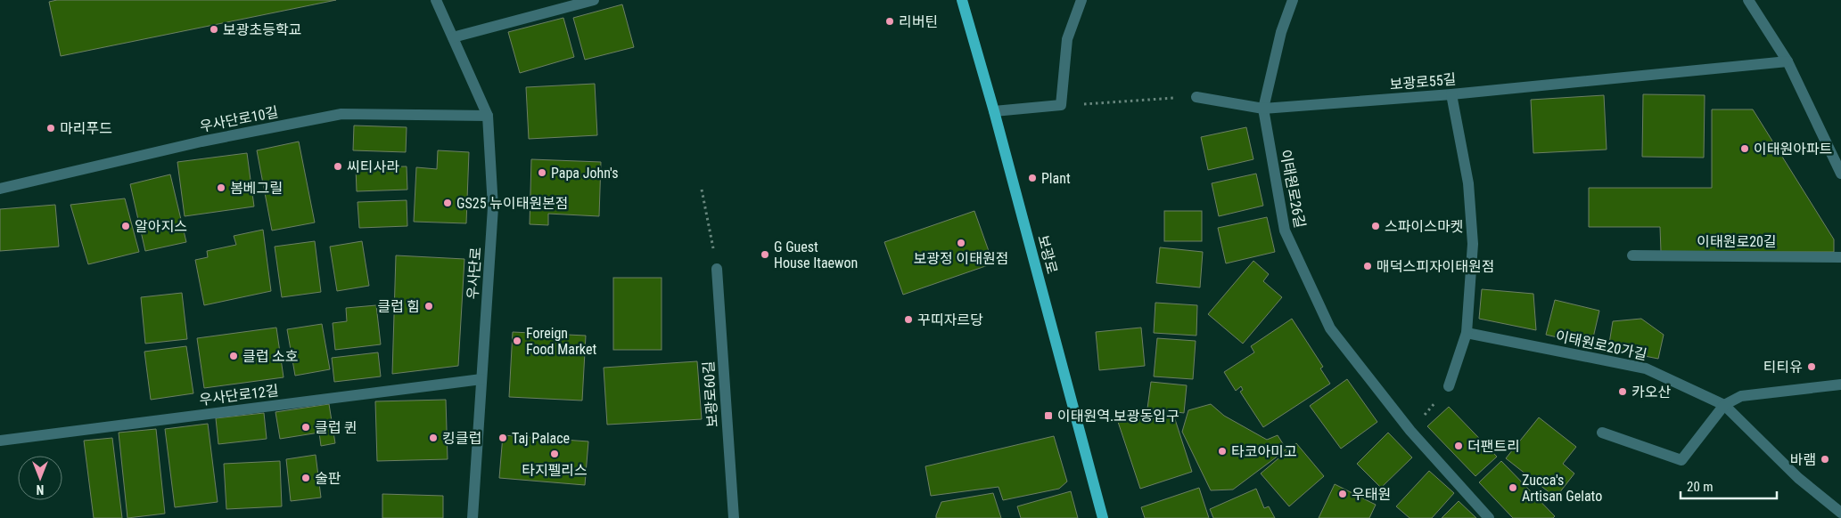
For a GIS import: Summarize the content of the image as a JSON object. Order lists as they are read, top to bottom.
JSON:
{
  "streets": {
    "main road": ["보광로"],
    "street": [
      "보광로55길",
      "우사단로10길",
      "이태원로26길",
      "이태원로20길",
      "우사단로",
      "이태원로20가길",
      "보광로60길",
      "우사단로12길"
    ]
  },
  "crossings": [
    ["보광로55길", "이태원로26길"],
    ["우사단로10길", "우사단로"],
    ["우사단로", "우사단로12길"]
  ],
  "places": {
    "other": [
      "리버틴",
      "보광초등학교",
      "마리푸드",
      "이태원아파트",
      "씨티사라",
      "Papa John's",
      "Plant",
      "봄베그릴",
      "GS25 뉴이태원본점",
      "알아지스",
      "스파이스마켓",
      "보광정 이태원점",
      "G Guest House Itaewon",
      "매덕스피자이태원점",
      "클럽 힘",
      "꾸띠자르당",
      "Foreign Food Market",
      "클럽 소호",
      "티티유",
      "카오산",
      "클럽 퀸",
      "킹클럽",
      "Taj Palace",
      "더팬트리",
      "타코아미고",
      "타지펠리스",
      "바램",
      "술판",
      "Zucca's Artisan Gelato",
      "우태원"
    ],
    "transit": ["이태원역.보광동입구"]
  },
  "scale_bar": "20 m",
  "north": "bottom"
}
